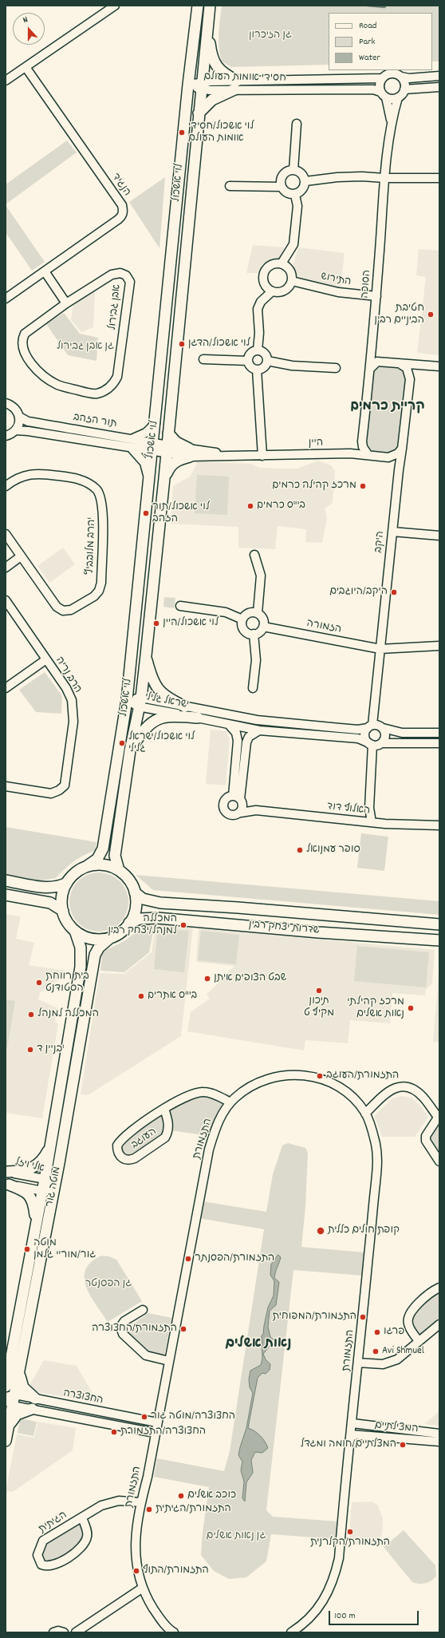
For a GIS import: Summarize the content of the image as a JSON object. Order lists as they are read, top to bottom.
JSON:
{
  "streets": {
    "main road": ["לוי אשכול", "שדרות יצחק רבין", "מוטה גור"],
    "street": [
      "חסידי אומות העולם",
      "הנגיד",
      "התירוש",
      "הסוכה",
      "אבן גבירול",
      "תור הזהב",
      "היין",
      "היקב",
      "הרב מלובביץ'",
      "הזמורה",
      "הרב נריה",
      "ישראל גלילי",
      "האלוף דוד",
      "העוגב",
      "התזמורת",
      "אלי ויזל",
      "החצוצרה",
      "המצילתיים",
      "הגיתית"
    ]
  },
  "crossings": [
    ["חסידי אומות העולם", "לוי אשכול"],
    ["חסידי אומות העולם", "הסוכה"],
    ["לוי אשכול", "תור הזהב"],
    ["לוי אשכול", "היין"],
    ["לוי אשכול", "ישראל גלילי"],
    ["לוי אשכול", "שדרות יצחק רבין"],
    ["לוי אשכול", "מוטה גור"],
    ["התירוש", "הסוכה"],
    ["הסוכה", "היין"],
    ["תור הזהב", "היין"],
    ["היקב", "הזמורה"],
    ["היקב", "ישראל גלילי"],
    ["שדרות יצחק רבין", "מוטה גור"],
    ["העוגב", "התזמורת"],
    ["התזמורת", "החצוצרה"],
    ["התזמורת", "המצילתיים"],
    ["התזמורת", "הגיתית"],
    ["אלי ויזל", "מוטה גור"],
    ["מוטה גור", "החצוצרה"]
  ],
  "districts": ["קריית כרמים", "נאות אשלים"],
  "parks": [
    "גן הזיכרון",
    "גן אבן גבירול",
    "גן הפסנטר",
    "גן נאות אשלים"
  ],
  "places": [
    "לוי אשכול/חסידי אומות העולם",
    "חטיבת הביניים רבין",
    "לוי אשכול/הדגן",
    "מרכז קהילה כרמים",
    "בי\"ס כרמים",
    "לוי אשכול/תור הזהב",
    "היקב/היוגבים",
    "לוי אשכול/היין",
    "לוי אשכול/ישראל גלילי",
    "סופר עמנואל",
    "המכללה למנהל/יצחק רבין",
    "שבט הצופים איתן",
    "בית רווחת הסטודנט",
    "תיכון מקיף ט",
    "בי\"ס אתרים",
    "מרכז קהילתי נאות אשלים",
    "המכללה למנהל",
    "בניין ד'",
    "התזמורת/העוגב",
    "קופת חולים כללית",
    "מוטה גור/מוריי גלמן",
    "התזמורת/הפסנתר",
    "התזמורת/המפוחית",
    "התזמורת/החצוצרה",
    "פרגו",
    "Avi Shmuel",
    "החצוצרה/מוטה גור",
    "החצוצרה/התזמורת",
    "המצלתיים/חומה ומגדל",
    "כוכב אשלים",
    "התזמורת/הגיתית",
    "התזמורת/הקלרנית",
    "התזמורת/התוף"
  ],
  "legend": ["Road", "Park", "Water"],
  "scale_bar": "100 m",
  "north": "top"
}
